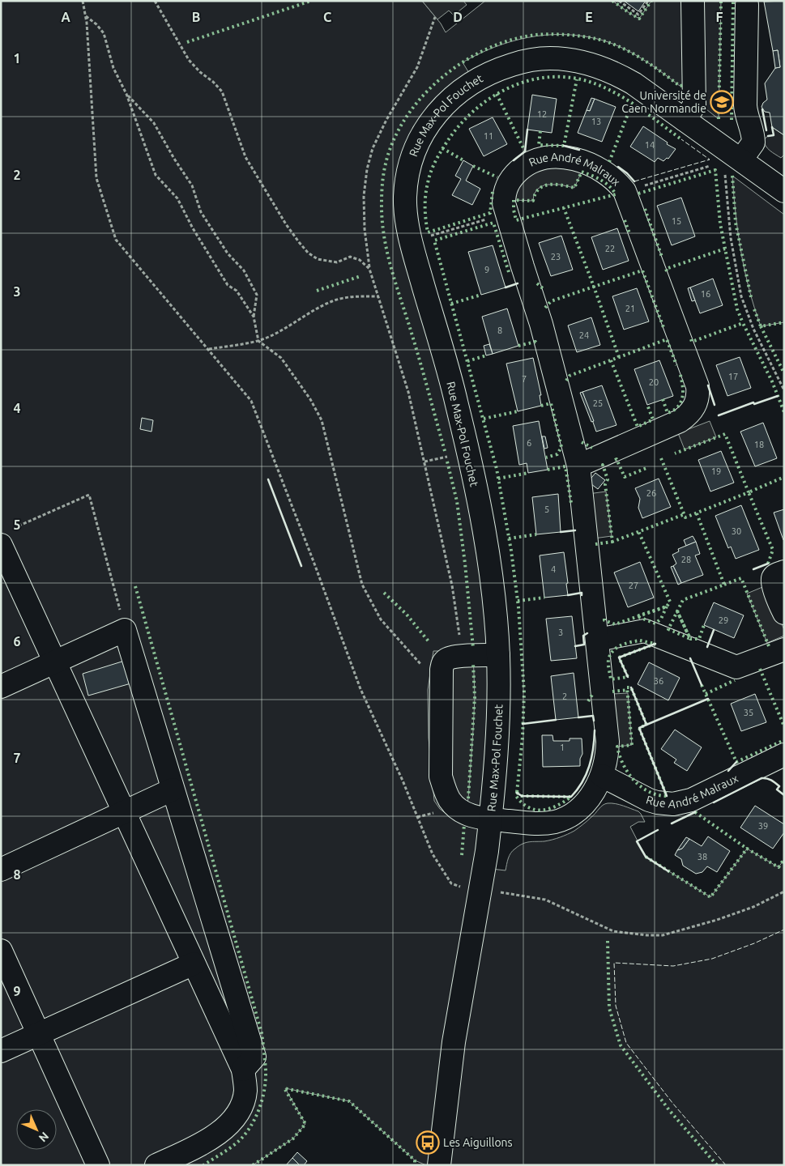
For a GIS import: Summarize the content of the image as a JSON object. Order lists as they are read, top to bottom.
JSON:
{
  "streets": {
    "street": ["Rue Max-Pol Fouchet", "Rue André Malraux"]
  },
  "crossings": [
    ["Rue Max-Pol Fouchet", "Rue André Malraux"]
  ],
  "places": {
    "school or university": ["Université de Caen Normandie"],
    "bus stop": ["Les Aiguillons"]
  },
  "house_numbers": [
    "12",
    "13",
    "11",
    "14",
    "15",
    "22",
    "23",
    "9",
    "16",
    "21",
    "8",
    "24",
    "17",
    "7",
    "20",
    "25",
    "6",
    "18",
    "19",
    "26",
    "5",
    "30",
    "28",
    "4",
    "27",
    "29",
    "3",
    "36",
    "2",
    "35",
    "1",
    "39",
    "38"
  ],
  "north": "bottom right",
  "grid": {
    "columns": [
      "A",
      "B",
      "C",
      "D",
      "E",
      "F"
    ],
    "rows": [
      "1",
      "2",
      "3",
      "4",
      "5",
      "6",
      "7",
      "8",
      "9"
    ]
  }
}
